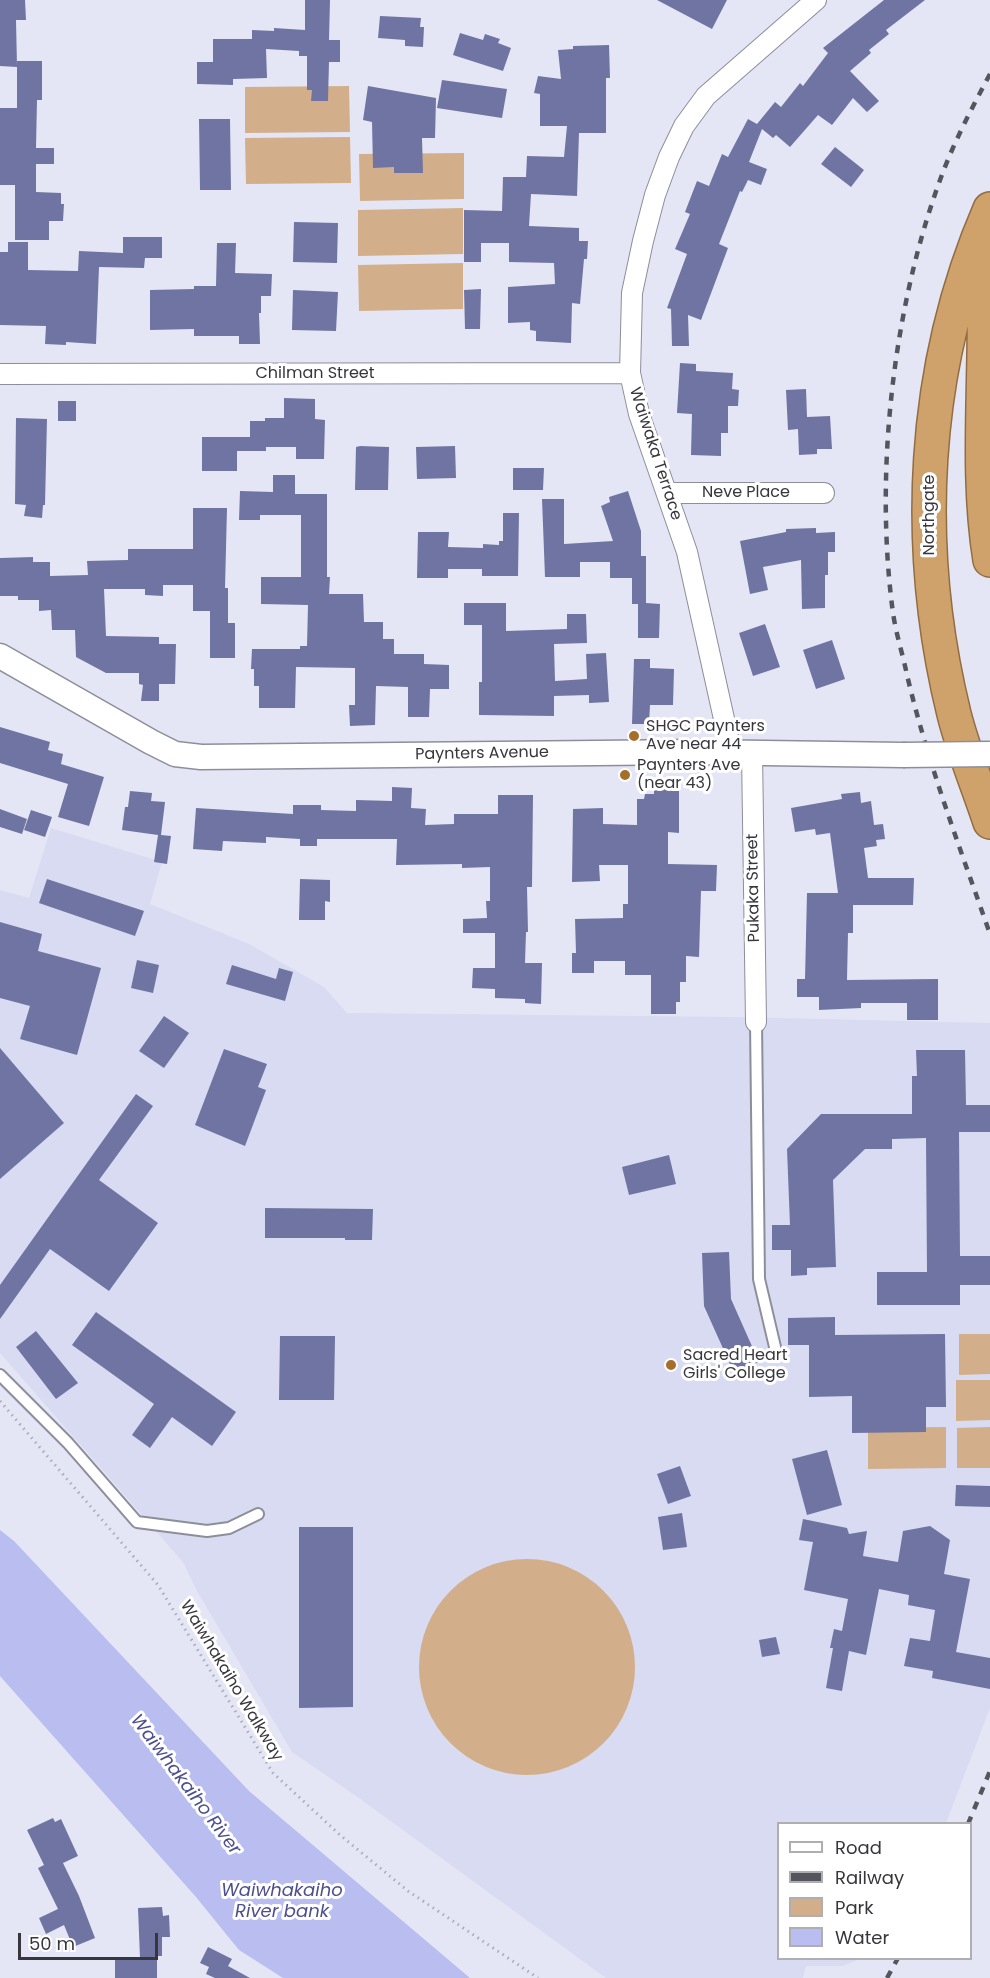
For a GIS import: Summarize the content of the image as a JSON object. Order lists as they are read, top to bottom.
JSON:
{
  "streets": {
    "highway": ["Northgate"],
    "street": [
      "Chilman Street",
      "Waiwaka Terrace",
      "Neve Place",
      "Paynters Avenue",
      "Pukaka Street"
    ],
    "path": ["Waiwhakaiho Walkway"]
  },
  "crossings": [
    ["Chilman Street", "Waiwaka Terrace"],
    ["Waiwaka Terrace", "Neve Place"],
    ["Waiwaka Terrace", "Paynters Avenue"],
    ["Paynters Avenue", "Pukaka Street"]
  ],
  "water": ["Waiwhakaiho River", "Waiwhakaiho River bank"],
  "places": ["SHGC Paynters Ave near 44", "Paynters Ave (near 43)", "Sacred Heart Girls' College"],
  "legend": [
    "Road",
    "Railway",
    "Park",
    "Water"
  ],
  "scale_bar": "50 m"
}
